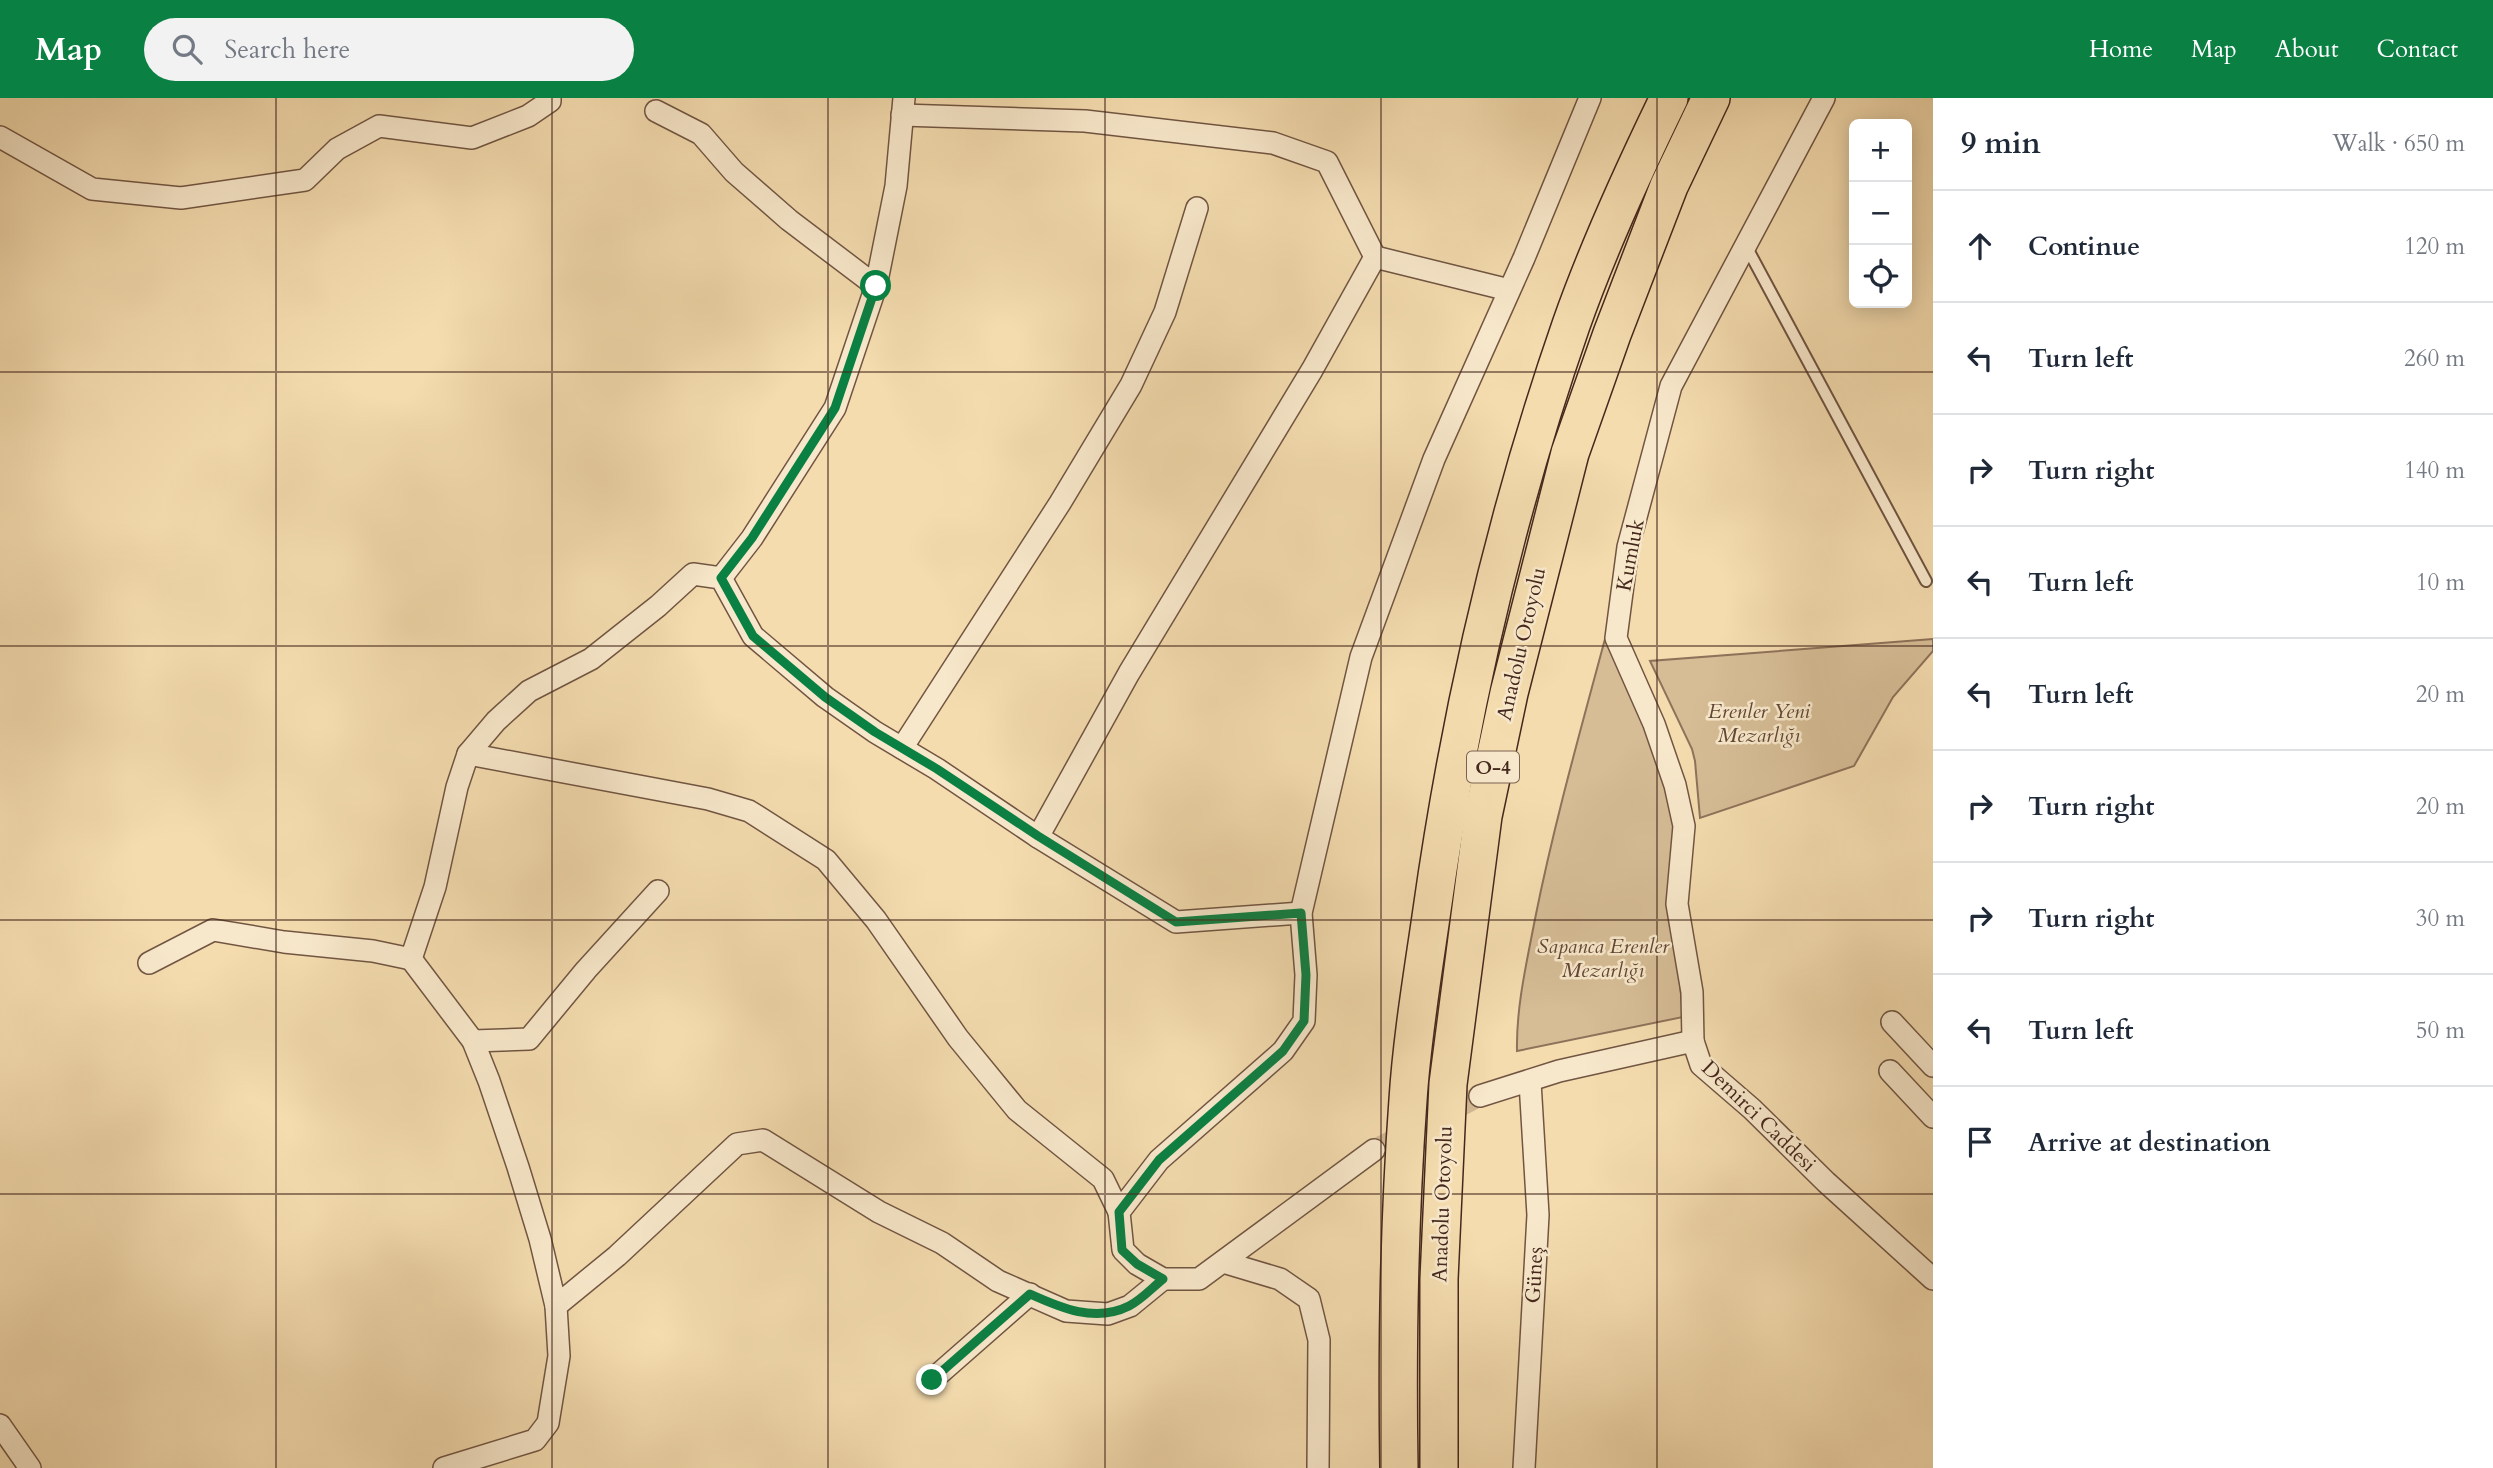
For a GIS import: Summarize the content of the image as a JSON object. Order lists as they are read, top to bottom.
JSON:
{
  "streets": {
    "highway": ["Anadolu Otoyolu", "O-4"],
    "street": ["Kumluk", "Demirci Caddesi", "Güneş"]
  },
  "crossings": [
    ["Kumluk", "Demirci Caddesi"],
    ["Demirci Caddesi", "Güneş"]
  ],
  "parks": ["Erenler Yeni Mezarlığı", "Sapanca Erenler Mezarlığı"],
  "page": {
    "header": "Map",
    "search": "Search here",
    "nav": [
      "Home",
      "Map",
      "About",
      "Contact"
    ],
    "heading": ["9 min", "Walk · 650 m"],
    "map_buttons": ["+", "−"],
    "list": [
      ["Continue", "120 m"],
      ["Turn left", "260 m"],
      ["Turn right", "140 m"],
      ["Turn left", "10 m"],
      ["Turn left", "20 m"],
      ["Turn right", "20 m"],
      ["Turn right", "30 m"],
      ["Turn left", "50 m"],
      "Arrive at destination"
    ]
  }
}
